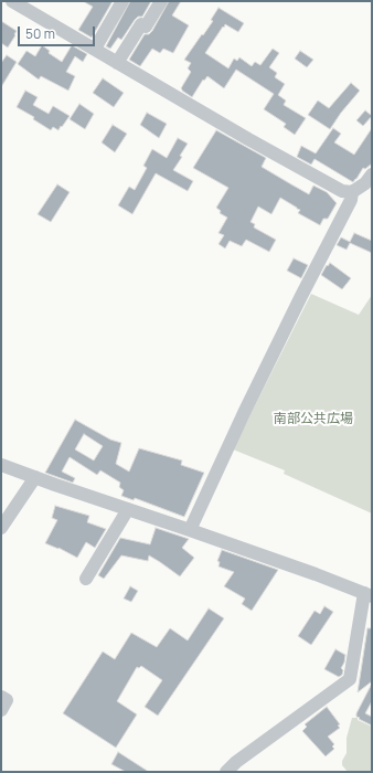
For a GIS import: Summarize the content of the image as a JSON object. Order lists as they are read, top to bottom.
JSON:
{
  "parks": ["南部公共広場"],
  "scale_bar": "50 m"
}
